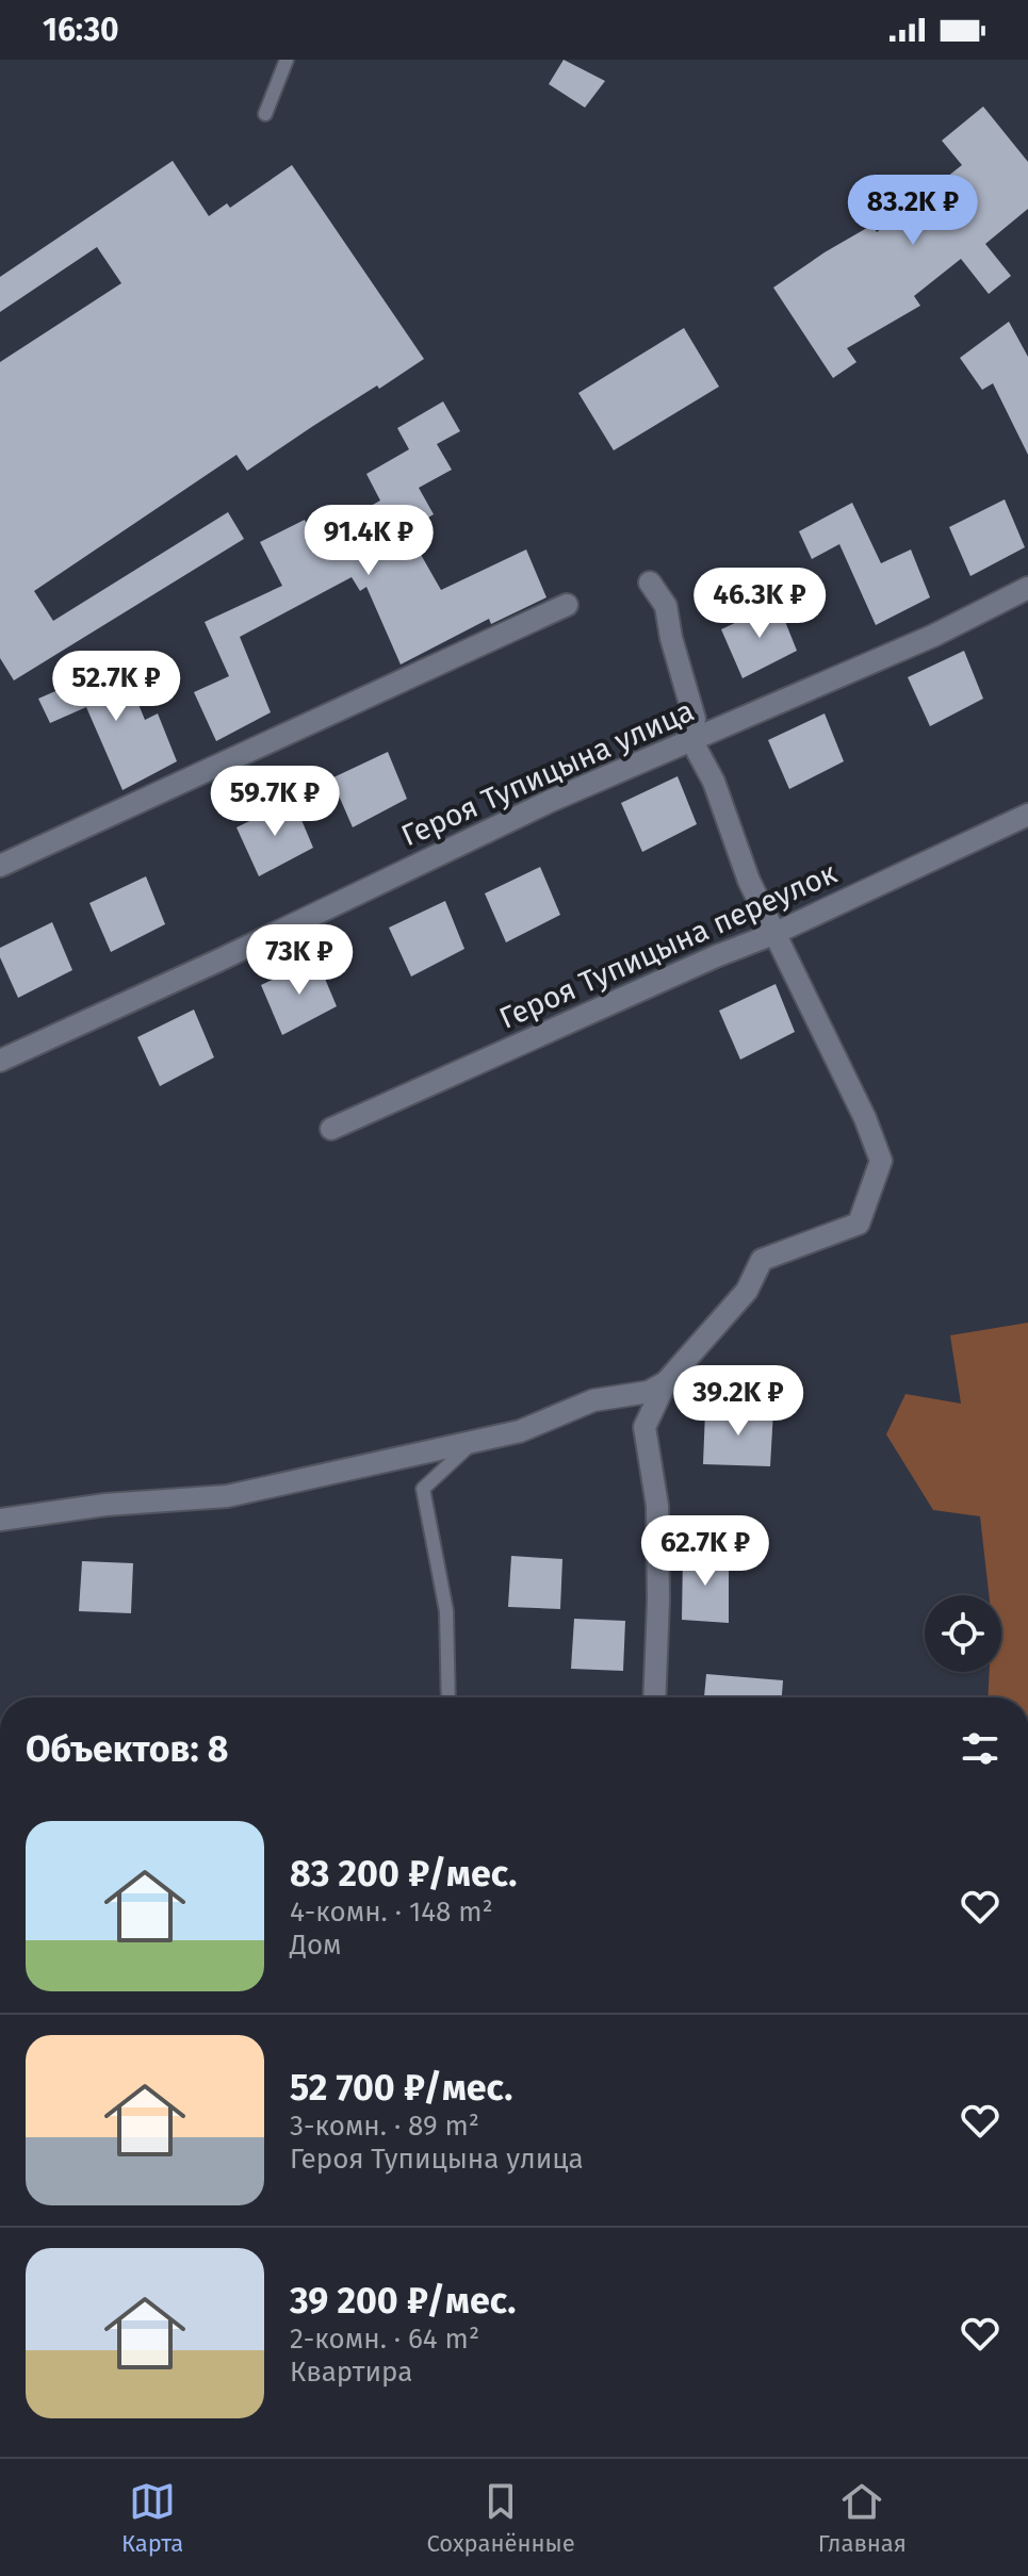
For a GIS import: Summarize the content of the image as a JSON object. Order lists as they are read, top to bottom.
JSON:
{
  "streets": {
    "street": ["Героя Тупицына улица", "Героя Тупицына переулок"]
  },
  "page": {
    "status": "16:30",
    "price": [
      "83.2K ₽",
      "91.4K ₽",
      "46.3K ₽",
      "52.7K ₽",
      "59.7K ₽",
      "73K ₽",
      "39.2K ₽",
      "62.7K ₽"
    ],
    "heading": "Объектов: 8",
    "list": [
      {
        "name": "83 200 ₽/мес.",
        "note": "4-комн. · 148 m² · Дом"
      },
      {
        "name": "52 700 ₽/мес.",
        "note": "3-комн. · 89 m² · Героя Тупицына улица"
      },
      {
        "name": "39 200 ₽/мес.",
        "note": "2-комн. · 64 m² · Квартира"
      }
    ],
    "tabs": ["Карта", "Сохранённые", "Главная"]
  }
}
